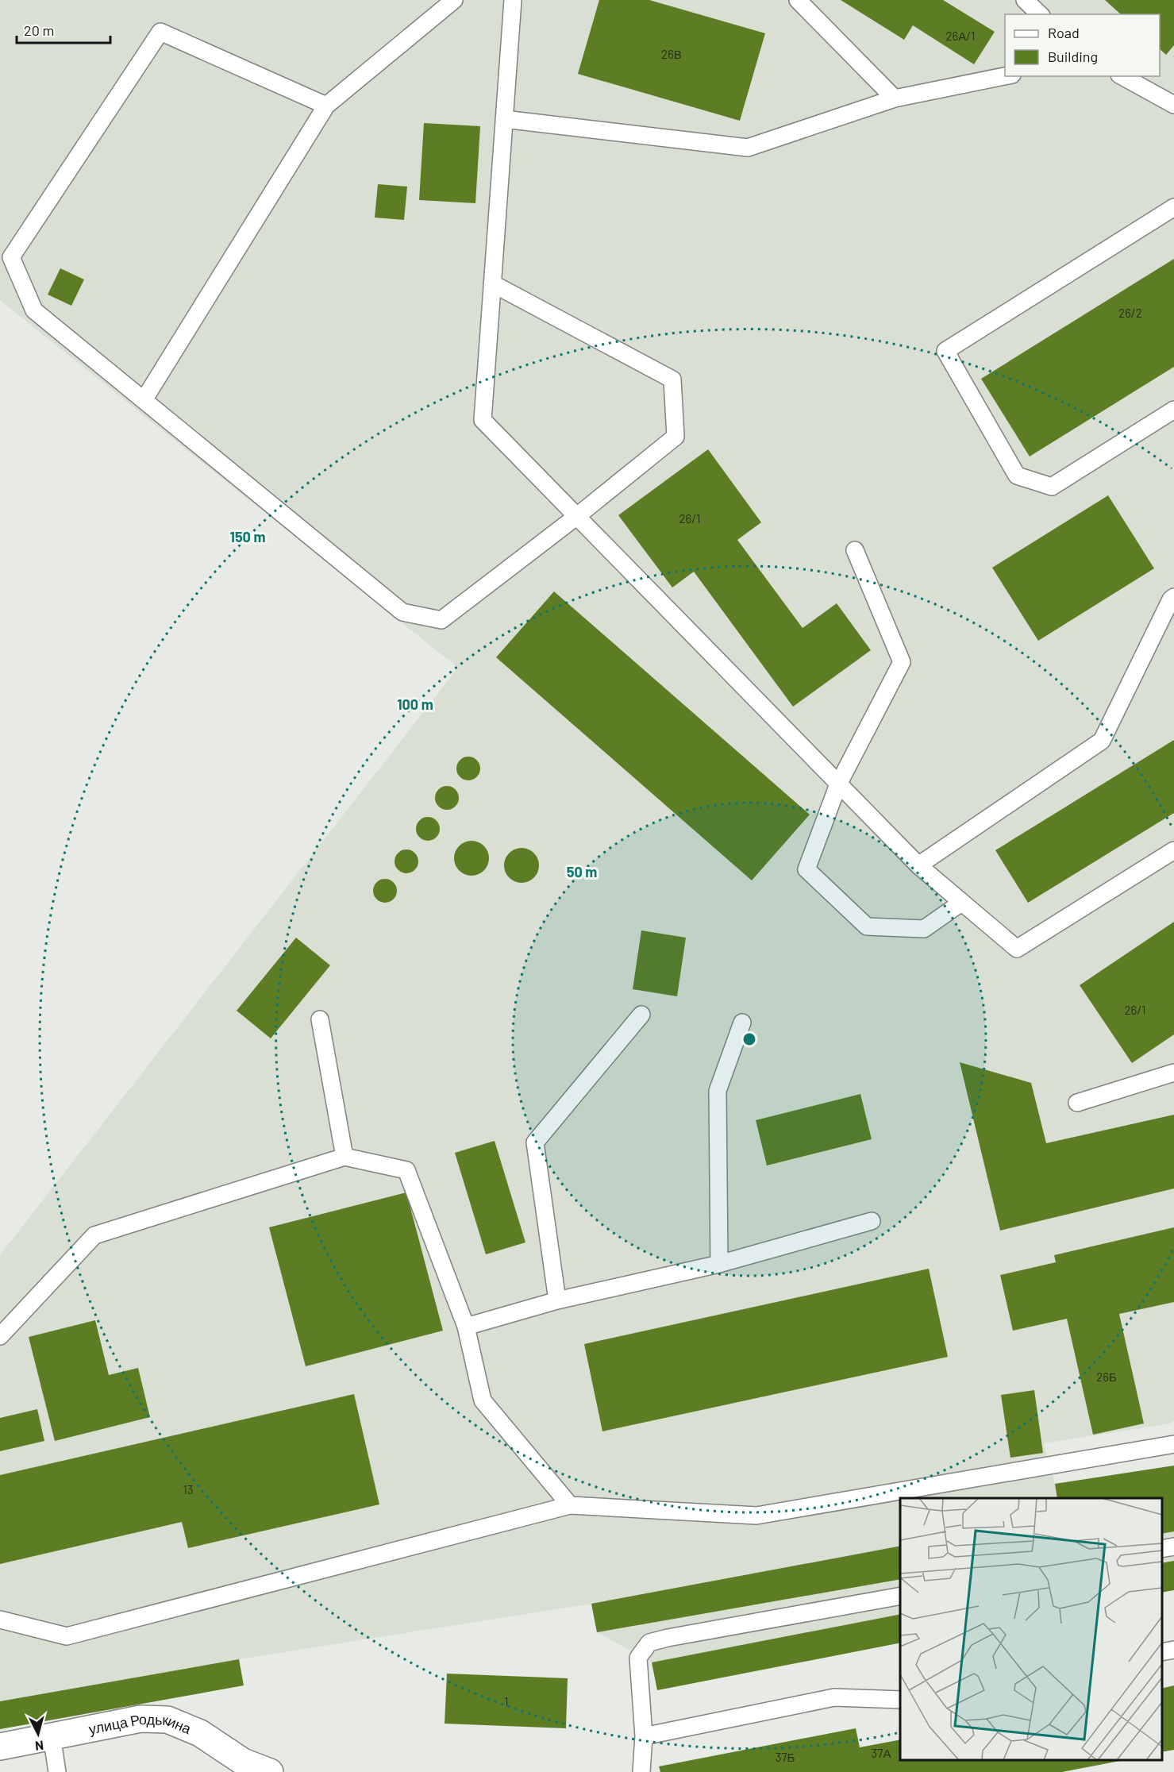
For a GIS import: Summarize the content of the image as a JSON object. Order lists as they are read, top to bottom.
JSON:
{
  "streets": {
    "street": ["улица Родькина"]
  },
  "house_numbers": [
    "26А/1",
    "26В",
    "26/2",
    "26/1",
    "26/1",
    "26Б",
    "13",
    "1",
    "37А",
    "37Б"
  ],
  "legend": ["Road", "Building"],
  "scale_bar": "20 m",
  "north": "bottom",
  "rings": ["150 m", "100 m", "50 m"]
}
